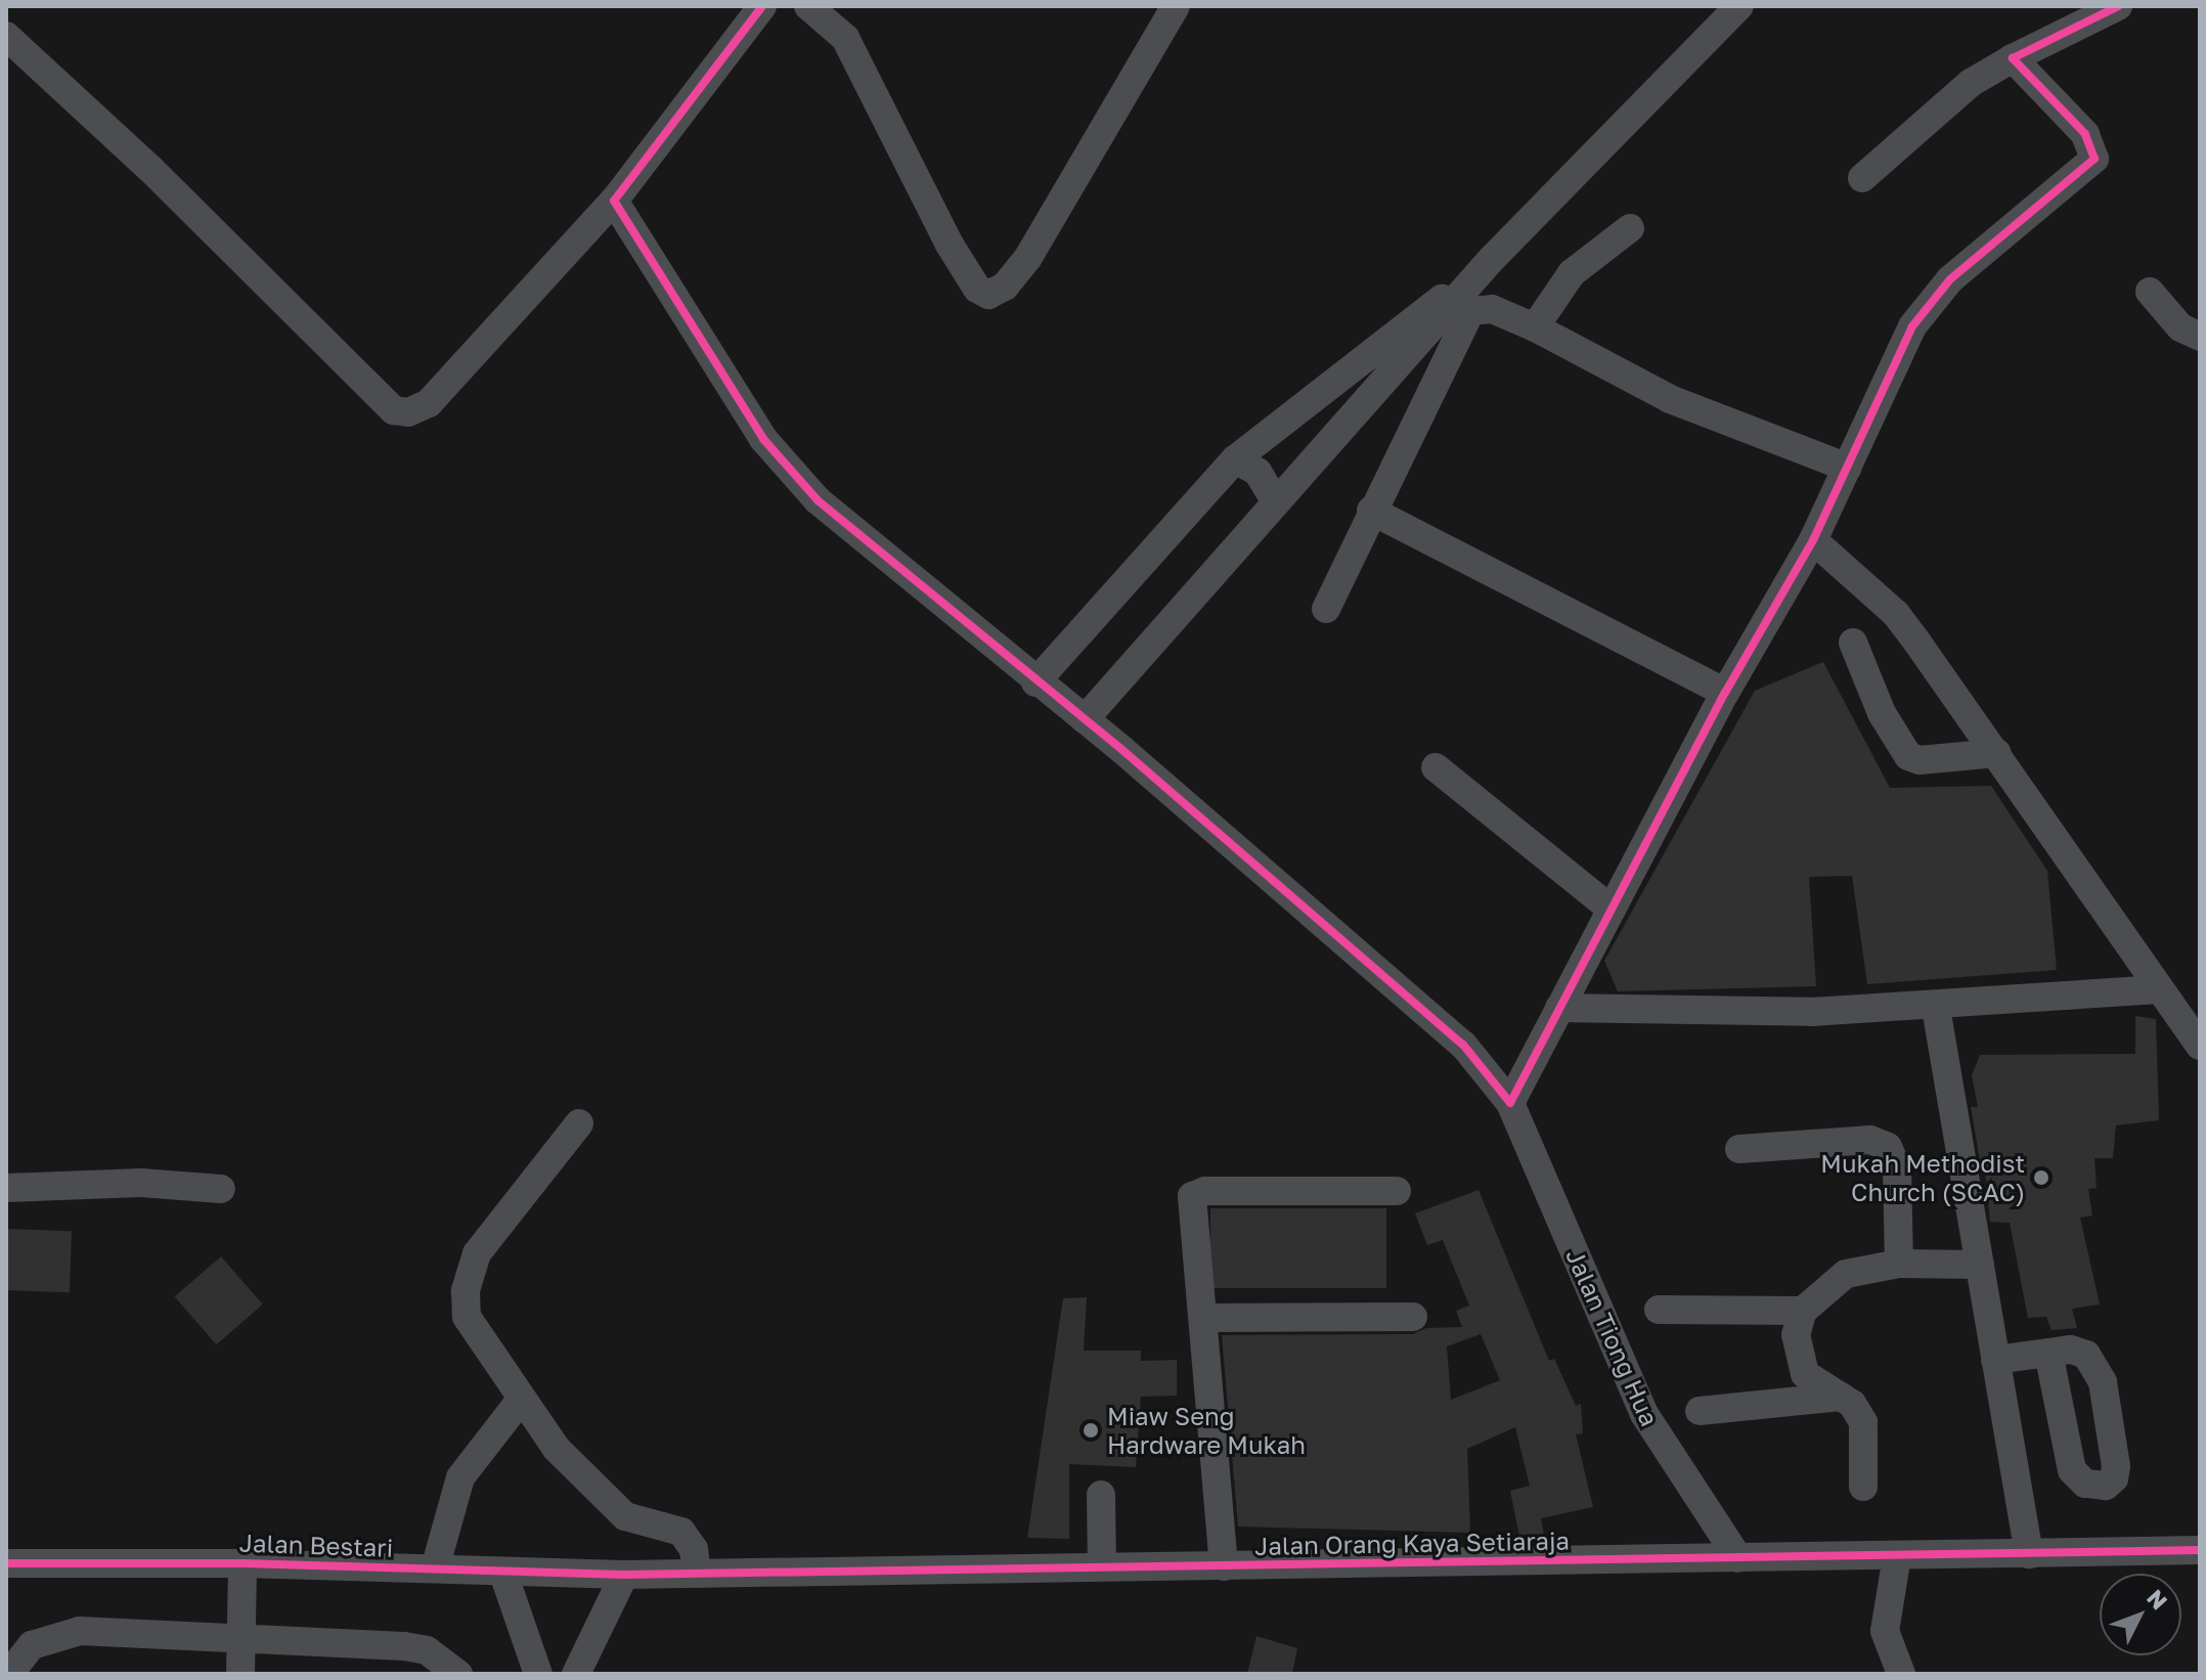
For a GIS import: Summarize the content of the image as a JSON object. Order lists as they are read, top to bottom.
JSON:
{
  "streets": {
    "street": ["Jalan Tiong Hua", "Jalan Orang Kaya Setiaraja", "Jalan Bestari"]
  },
  "crossings": [
    ["Jalan Tiong Hua", "Jalan Orang Kaya Setiaraja"],
    ["Jalan Orang Kaya Setiaraja", "Jalan Bestari"]
  ],
  "places": ["Mukah Methodist Church (SCAC)", "Miaw Seng Hardware Mukah"],
  "north": "top right"
}
